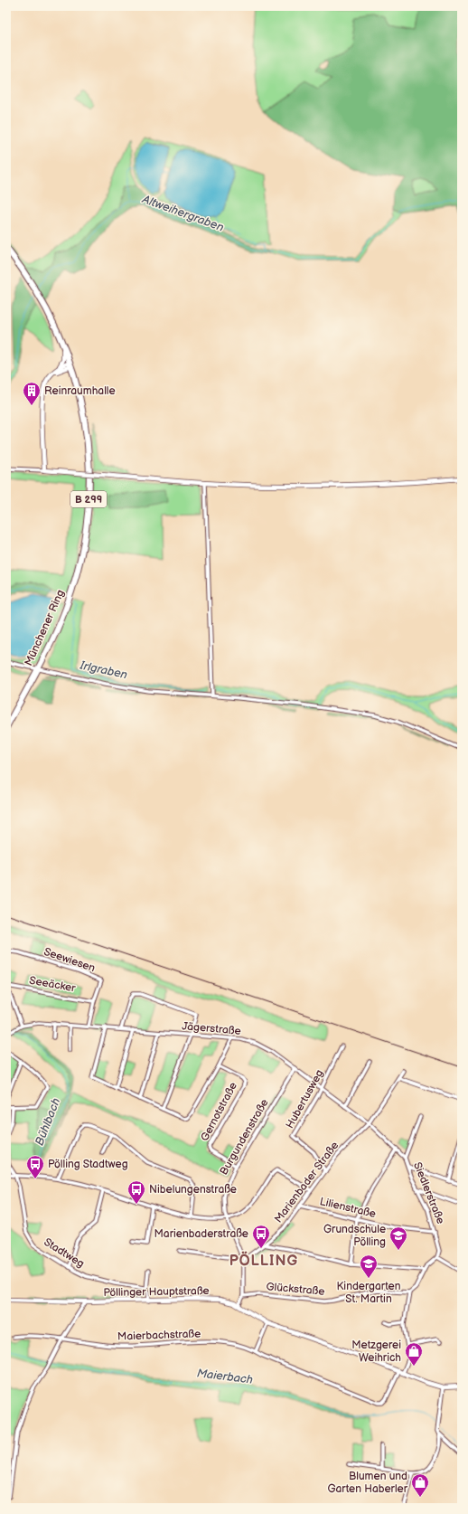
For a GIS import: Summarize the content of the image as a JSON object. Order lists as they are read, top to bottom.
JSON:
{
  "streets": {
    "main road": ["B 299", "Münchener Ring"],
    "street": [
      "Seewiesen",
      "Seeäcker",
      "Jägerstraße",
      "Hubertusweg",
      "Gernotstraße",
      "Burgundenstraße",
      "Marienbader Straße",
      "Siedlerstraße",
      "Lilienstraße",
      "Stadtweg",
      "Glückstraße",
      "Pöllinger Hauptstraße",
      "Maierbachstraße"
    ]
  },
  "crossings": [
    ["Seewiesen", "Seeäcker"],
    ["Seewiesen", "Jägerstraße"],
    ["Jägerstraße", "Hubertusweg"],
    ["Jägerstraße", "Burgundenstraße"],
    ["Jägerstraße", "Marienbader Straße"],
    ["Jägerstraße", "Siedlerstraße"],
    ["Hubertusweg", "Marienbader Straße"],
    ["Gernotstraße", "Burgundenstraße"],
    ["Burgundenstraße", "Marienbader Straße"],
    ["Marienbader Straße", "Siedlerstraße"],
    ["Marienbader Straße", "Lilienstraße"],
    ["Siedlerstraße", "Lilienstraße"],
    ["Pöllinger Hauptstraße", "Maierbachstraße"]
  ],
  "districts": ["PÖLLING"],
  "water": [
    "Altweihergraben",
    "Irlgraben",
    "Bühlbach",
    "Maierbach"
  ],
  "places": {
    "building": ["Reinraumhalle"],
    "bus stop": ["Pölling Stadtweg", "Nibelungenstraße", "Marienbaderstraße"],
    "school or university": ["Grundschule Pölling", "Kindergarten St. Martin"],
    "shop": ["Metzgerei Weihrich", "Blumen und Garten Haberler"]
  }
}
